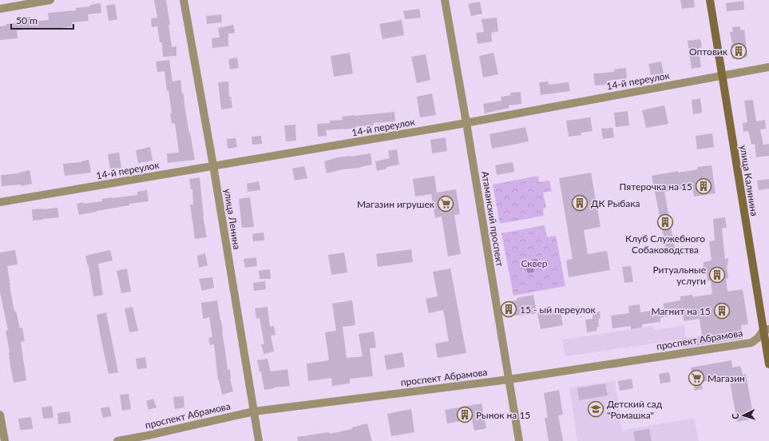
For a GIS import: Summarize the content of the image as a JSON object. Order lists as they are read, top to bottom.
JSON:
{
  "streets": {
    "main road": ["улица Калинина"],
    "street": [
      "14-й переулок",
      "улица Ленина",
      "Атаманский проспект",
      "проспект Абрамова"
    ]
  },
  "crossings": [
    ["14-й переулок", "улица Калинина"],
    ["14-й переулок", "улица Ленина"],
    ["14-й переулок", "Атаманский проспект"],
    ["улица Калинина", "проспект Абрамова"],
    ["улица Ленина", "проспект Абрамова"],
    ["Атаманский проспект", "проспект Абрамова"]
  ],
  "parks": ["Сквер"],
  "places": {
    "building": [
      "Оптовик",
      "Пятерочка на 15",
      "ДК Рыбака",
      "Клуб Служебного Собаководства",
      "Ритуальные услуги",
      "15 - ый переулок",
      "Магнит на 15",
      "Рынок на 15"
    ],
    "supermarket": ["Магазин игрушек", "Магазин"],
    "school or university": ["Детский сад \"Ромашка\""]
  },
  "scale_bar": "50 m",
  "north": "left"
}
